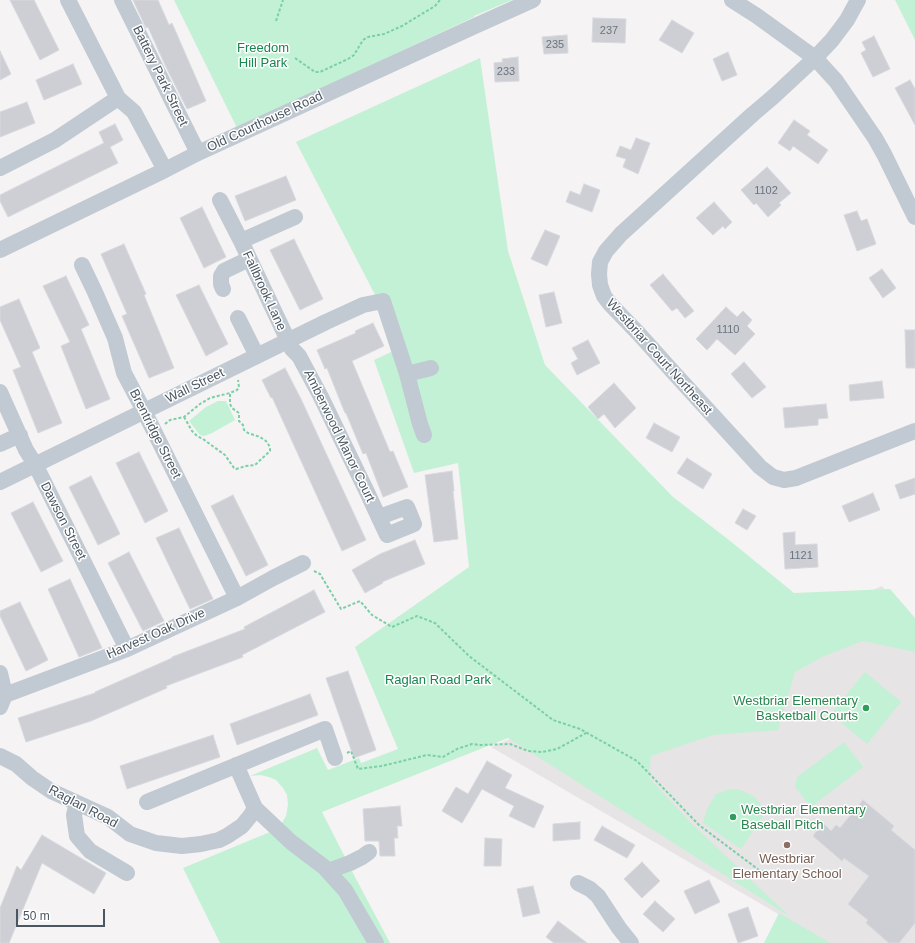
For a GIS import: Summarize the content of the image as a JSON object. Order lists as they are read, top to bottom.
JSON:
{
  "streets": {
    "street": [
      "Battery Park Street",
      "Old Courthouse Road",
      "Fallbrook Lane",
      "Westbriar Court Northeast",
      "Wall Street",
      "Brentridge Street",
      "Amberwood Manor Court",
      "Dawson Street",
      "Harvest Oak Drive",
      "Raglan Road"
    ]
  },
  "crossings": [
    ["Battery Park Street", "Old Courthouse Road"],
    ["Fallbrook Lane", "Wall Street"],
    ["Fallbrook Lane", "Amberwood Manor Court"],
    ["Wall Street", "Brentridge Street"],
    ["Wall Street", "Amberwood Manor Court"],
    ["Wall Street", "Dawson Street"],
    ["Brentridge Street", "Harvest Oak Drive"],
    ["Dawson Street", "Harvest Oak Drive"]
  ],
  "parks": ["Freedom Hill Park", "Raglan Road Park"],
  "places": ["Westbriar Elementary Basketball Courts", "Westbriar Elementary Baseball Pitch", "Westbriar Elementary School"],
  "house_numbers": [
    "237",
    "235",
    "233",
    "1102",
    "1110",
    "1121"
  ],
  "scale_bar": "50 m"
}
